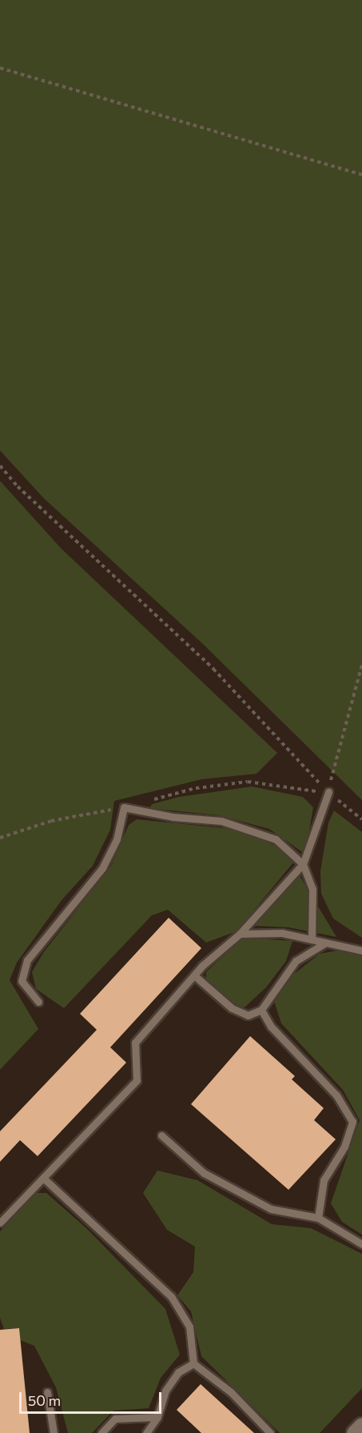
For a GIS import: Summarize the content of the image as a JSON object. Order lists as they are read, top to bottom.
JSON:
{
  "scale_bar": "50 m"
}
